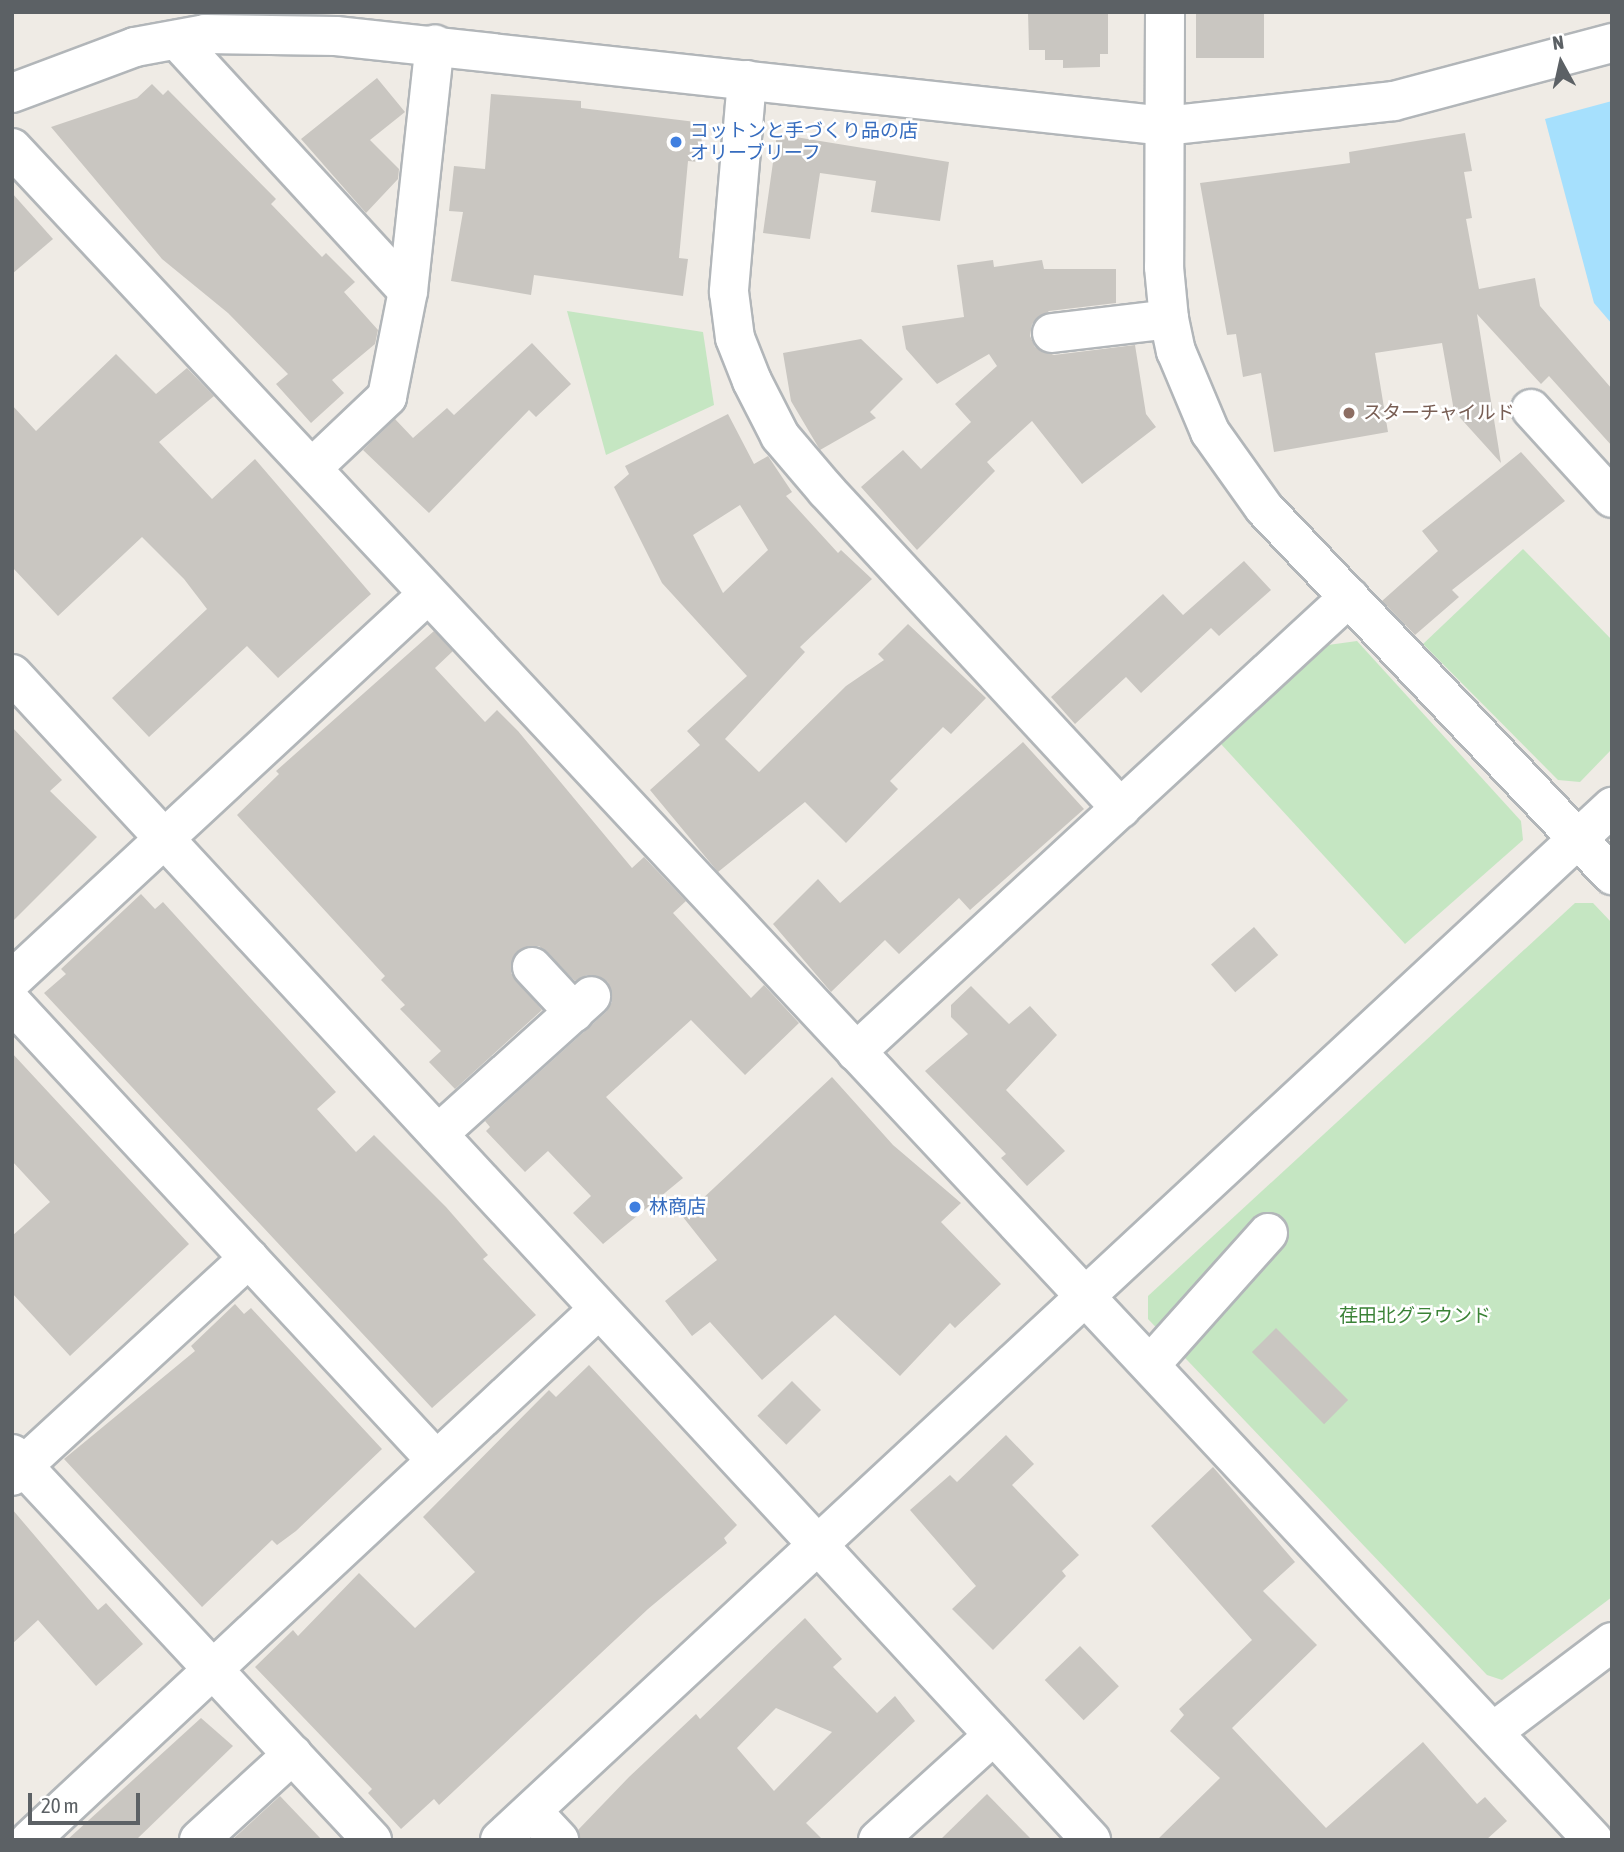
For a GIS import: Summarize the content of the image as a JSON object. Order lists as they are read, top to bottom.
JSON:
{
  "parks": ["荏田北グラウンド"],
  "places": ["コットンと手づくり品の店 オリーブリーフ", "スターチャイルド", "林商店"],
  "scale_bar": "20 m",
  "north": "top"
}
